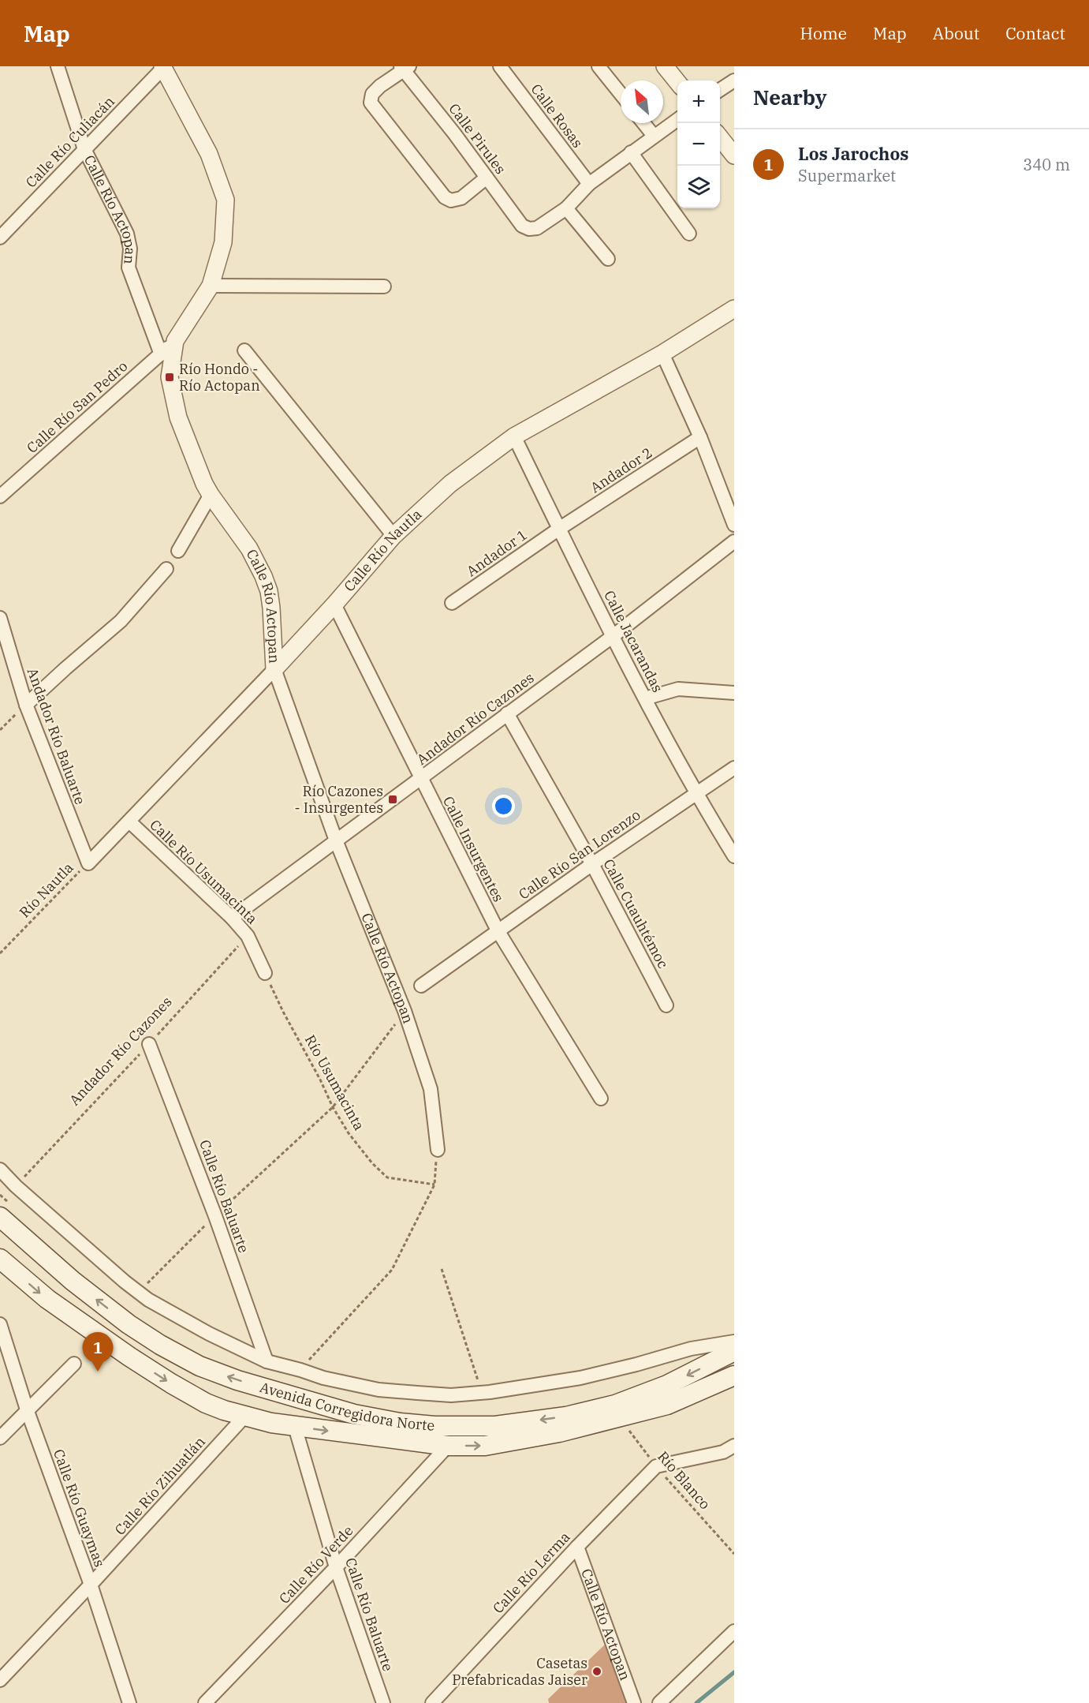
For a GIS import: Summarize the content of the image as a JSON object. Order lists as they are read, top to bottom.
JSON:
{
  "streets": {
    "main road": ["Avenida Corregidora Norte"],
    "street": [
      "Calle Rosas",
      "Calle Pirules",
      "Calle Río Culiacán",
      "Calle Río Actopan",
      "Calle Río San Pedro",
      "Andador 2",
      "Calle Río Nautla",
      "Andador 1",
      "Calle Jacarandas",
      "Andador Río Cazones",
      "Andador Río Baluarte",
      "Calle Insurgentes",
      "Calle Río San Lorenzo",
      "Calle Río Usumacinta",
      "Calle Cuauhtémoc",
      "Calle Río Baluarte",
      "Calle Río Zihuatlán",
      "Calle Río Guaymas",
      "Calle Río Verde",
      "Calle Río Lerma"
    ],
    "path": ["Río Nautla", "Río Usumacinta", "Río Blanco"]
  },
  "crossings": [
    ["Calle Río Culiacán", "Calle Río Actopan"],
    ["Calle Río Actopan", "Calle Río San Pedro"],
    ["Calle Río Actopan", "Calle Río Nautla"],
    ["Calle Río Actopan", "Andador Río Cazones"],
    ["Calle Río Actopan", "Calle Río Lerma"],
    ["Andador 2", "Andador 1"],
    ["Andador 2", "Calle Jacarandas"],
    ["Calle Río Nautla", "Calle Jacarandas"],
    ["Calle Río Nautla", "Andador Río Baluarte"],
    ["Calle Río Nautla", "Calle Insurgentes"],
    ["Calle Río Nautla", "Calle Río Usumacinta"],
    ["Calle Río Nautla", "Río Nautla"],
    ["Andador 1", "Calle Jacarandas"],
    ["Calle Jacarandas", "Andador Río Cazones"],
    ["Calle Jacarandas", "Calle Río San Lorenzo"],
    ["Andador Río Cazones", "Calle Insurgentes"],
    ["Andador Río Cazones", "Calle Río Usumacinta"],
    ["Andador Río Cazones", "Calle Cuauhtémoc"],
    ["Andador Río Cazones", "Calle Río Baluarte"],
    ["Andador Río Baluarte", "Río Nautla"],
    ["Calle Insurgentes", "Calle Río San Lorenzo"],
    ["Calle Río San Lorenzo", "Calle Cuauhtémoc"],
    ["Calle Río Usumacinta", "Río Usumacinta"],
    ["Calle Río Baluarte", "Avenida Corregidora Norte"],
    ["Calle Río Baluarte", "Calle Río Verde"],
    ["Avenida Corregidora Norte", "Río Blanco"],
    ["Avenida Corregidora Norte", "Calle Río Zihuatlán"],
    ["Avenida Corregidora Norte", "Calle Río Verde"],
    ["Río Blanco", "Calle Río Lerma"],
    ["Calle Río Zihuatlán", "Calle Río Guaymas"]
  ],
  "places": {
    "transit": ["Río Hondo - Río Actopan", "Río Cazones - Insurgentes"],
    "other": ["Casetas Prefabricadas Jaiser"]
  },
  "north": "top left",
  "page": {
    "header": "Map",
    "nav": [
      "Home",
      "Map",
      "About",
      "Contact"
    ],
    "heading": "Nearby",
    "map_buttons": ["+", "−"],
    "list": [
      {
        "mark": "1",
        "name": "Los Jarochos",
        "note": "Supermarket",
        "value": "340 m"
      }
    ],
    "pins": "1"
  }
}
